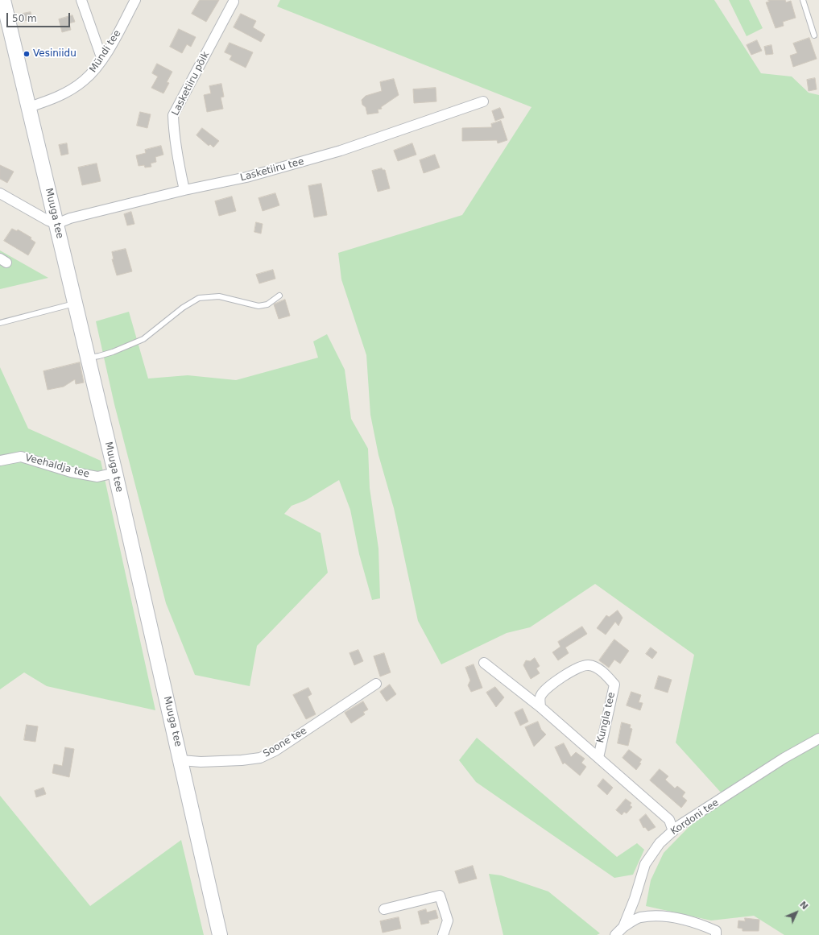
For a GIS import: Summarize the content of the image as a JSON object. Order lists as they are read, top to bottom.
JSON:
{
  "streets": {
    "street": [
      "Mündi tee",
      "Lasketiiru põik",
      "Lasketiiru tee",
      "Muuga tee",
      "Veehaldja tee",
      "Kungla tee",
      "Soone tee",
      "Kordoni tee"
    ]
  },
  "crossings": [
    ["Mündi tee", "Muuga tee"],
    ["Lasketiiru põik", "Lasketiiru tee"],
    ["Lasketiiru tee", "Muuga tee"],
    ["Muuga tee", "Veehaldja tee"],
    ["Muuga tee", "Soone tee"],
    ["Kungla tee", "Kordoni tee"]
  ],
  "places": ["Vesiniidu"],
  "scale_bar": "50 m",
  "north": "top right"
}
